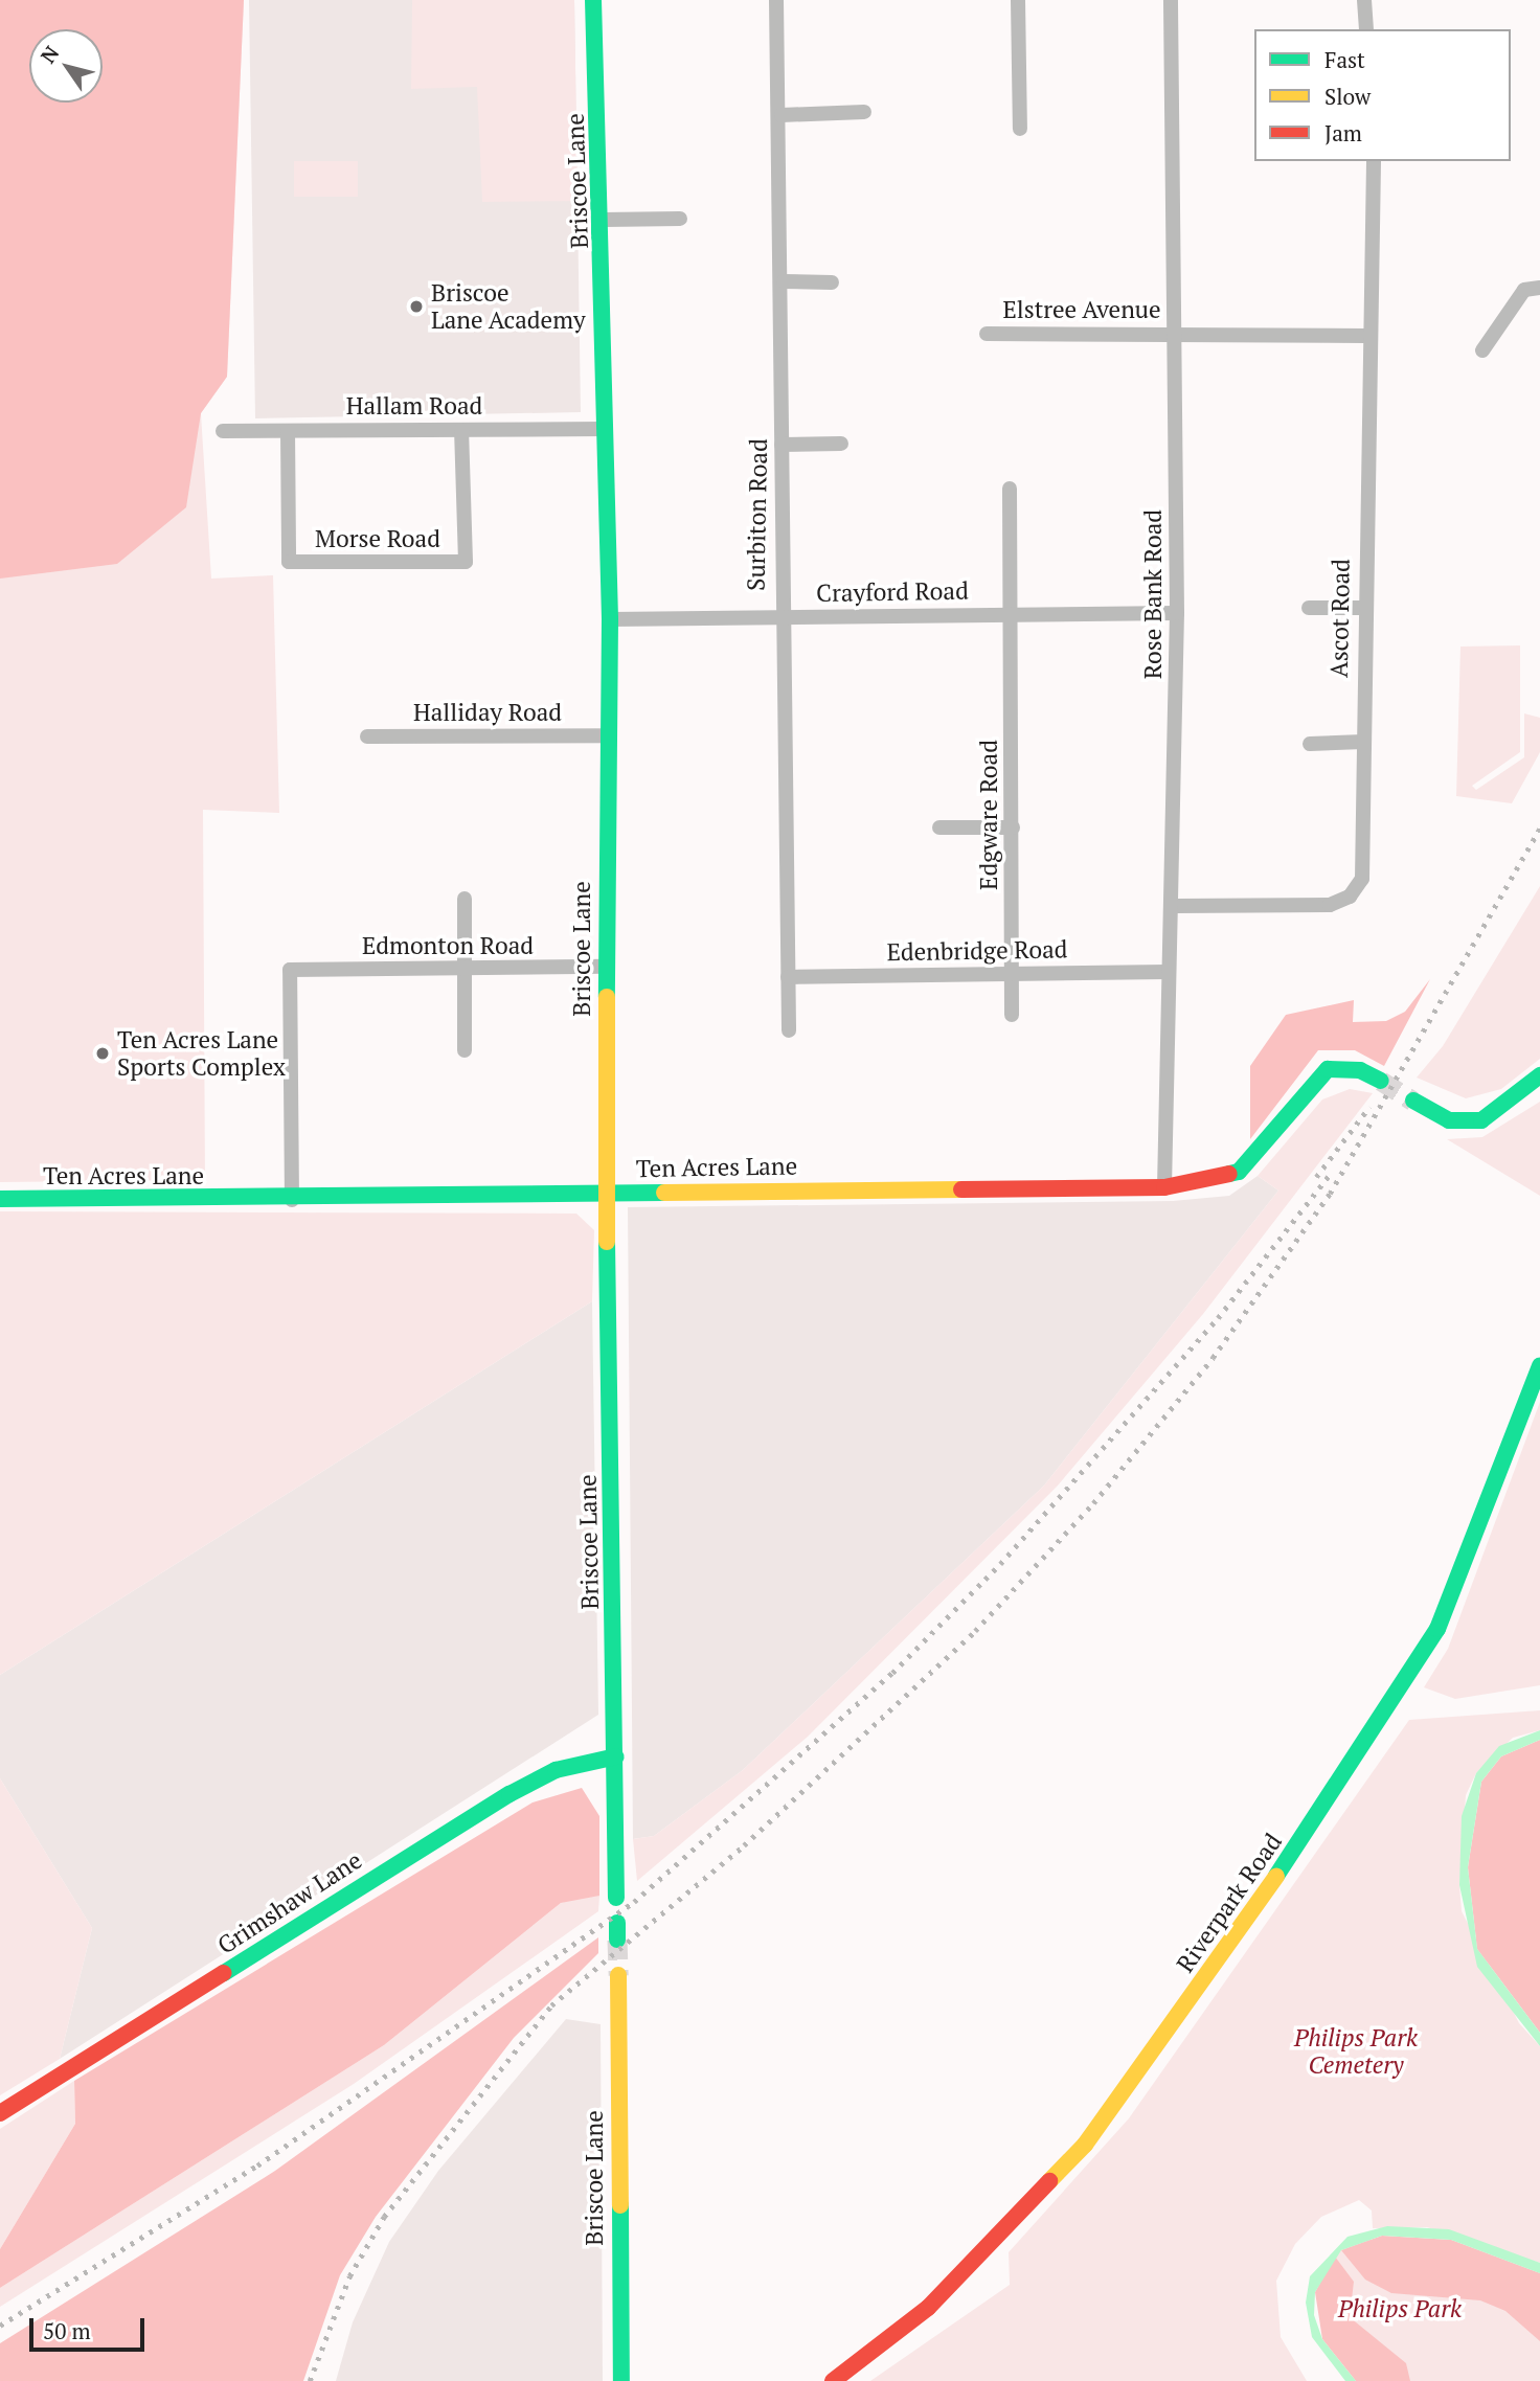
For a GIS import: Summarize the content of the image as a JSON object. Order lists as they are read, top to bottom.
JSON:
{
  "streets": {
    "street": [
      "Briscoe Lane",
      "Elstree Avenue",
      "Hallam Road",
      "Surbiton Road",
      "Morse Road",
      "Crayford Road",
      "Rose Bank Road",
      "Ascot Road",
      "Halliday Road",
      "Edgware Road",
      "Edmonton Road",
      "Edenbridge Road",
      "Ten Acres Lane",
      "Grimshaw Lane",
      "Riverpark Road"
    ]
  },
  "crossings": [
    ["Briscoe Lane", "Hallam Road"],
    ["Briscoe Lane", "Crayford Road"],
    ["Briscoe Lane", "Halliday Road"],
    ["Briscoe Lane", "Edmonton Road"],
    ["Briscoe Lane", "Ten Acres Lane"],
    ["Briscoe Lane", "Grimshaw Lane"],
    ["Elstree Avenue", "Rose Bank Road"],
    ["Elstree Avenue", "Ascot Road"],
    ["Hallam Road", "Morse Road"],
    ["Surbiton Road", "Crayford Road"],
    ["Surbiton Road", "Edenbridge Road"],
    ["Crayford Road", "Rose Bank Road"],
    ["Crayford Road", "Edgware Road"],
    ["Rose Bank Road", "Ascot Road"],
    ["Rose Bank Road", "Edenbridge Road"],
    ["Rose Bank Road", "Ten Acres Lane"],
    ["Edgware Road", "Edenbridge Road"],
    ["Edmonton Road", "Ten Acres Lane"]
  ],
  "parks": ["Philips Park Cemetery", "Philips Park"],
  "places": ["Briscoe Lane Academy", "Ten Acres Lane Sports Complex"],
  "legend": ["Fast", "Slow", "Jam"],
  "scale_bar": "50 m",
  "north": "top left"
}
